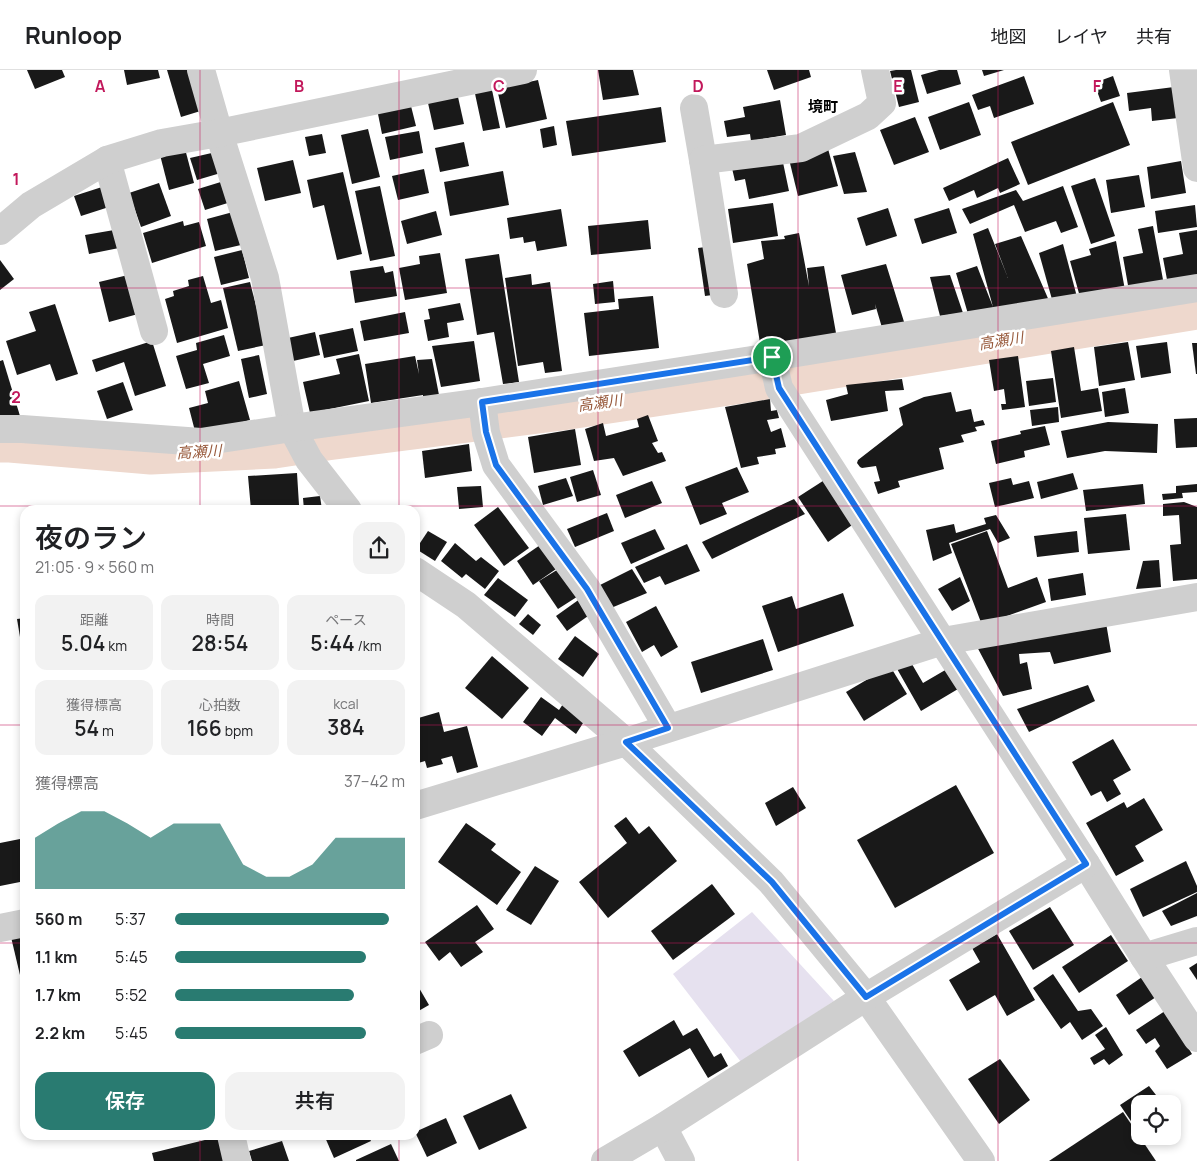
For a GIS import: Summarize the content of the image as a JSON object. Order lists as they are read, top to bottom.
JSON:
{
  "districts": ["境町"],
  "water": ["高瀬川"],
  "page": {
    "header": "Runloop",
    "nav": ["地図", "レイヤ", "共有"],
    "heading": ["夜のラン", "21:05 · 9 × 560 m"],
    "stats": [
      ["距離", "5.04 km"],
      ["時間", "28:54"],
      ["ペース", "5:44 /km"],
      ["獲得標高", "54 m"],
      ["心拍数", "166 bpm"],
      ["kcal", "384"]
    ],
    "chart": ["獲得標高", "37–42 m"],
    "list": [
      {
        "name": "560 m",
        "note": "5:37"
      },
      {
        "name": "1.1 km",
        "note": "5:45"
      },
      {
        "name": "1.7 km",
        "note": "5:52"
      },
      {
        "name": "2.2 km",
        "note": "5:45"
      }
    ],
    "buttons": ["保存", "共有"]
  },
  "grid": {
    "columns": [
      "A",
      "B",
      "C",
      "D",
      "E",
      "F"
    ],
    "rows": ["1", "2"]
  }
}
